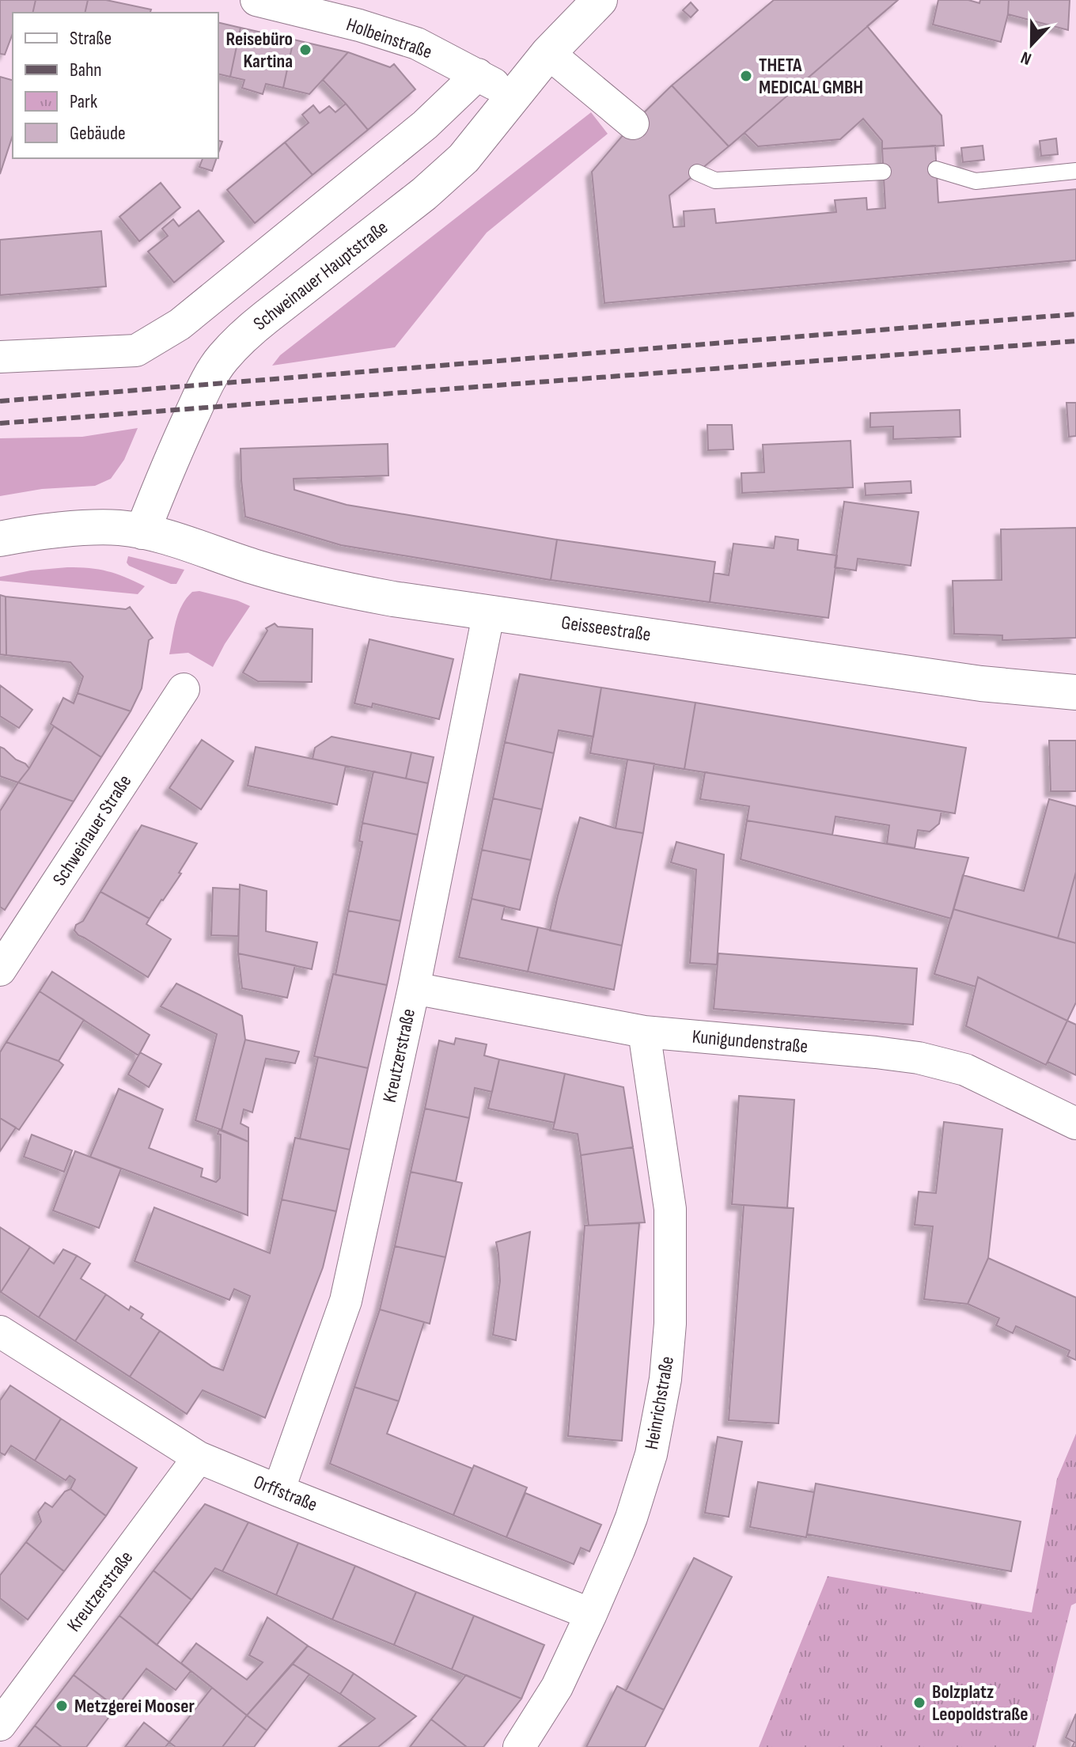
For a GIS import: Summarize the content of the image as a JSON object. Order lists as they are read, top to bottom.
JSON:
{
  "streets": {
    "street": [
      "Holbeinstraße",
      "Schweinauer Hauptstraße",
      "Geisseestraße",
      "Schweinauer Straße",
      "Kunigundenstraße",
      "Kreutzerstraße",
      "Heinrichstraße",
      "Orffstraße"
    ]
  },
  "crossings": [
    ["Holbeinstraße", "Schweinauer Hauptstraße"],
    ["Schweinauer Hauptstraße", "Geisseestraße"],
    ["Geisseestraße", "Kreutzerstraße"],
    ["Kunigundenstraße", "Kreutzerstraße"],
    ["Kunigundenstraße", "Heinrichstraße"],
    ["Kreutzerstraße", "Orffstraße"],
    ["Heinrichstraße", "Orffstraße"]
  ],
  "places": [
    "Reisebüro Kartina",
    "THETA MEDICAL GMBH",
    "Bolzplatz Leopoldstraße",
    "Metzgerei Mooser"
  ],
  "legend": [
    "Straße",
    "Bahn",
    "Park",
    "Gebäude"
  ],
  "north": "bottom"
}
